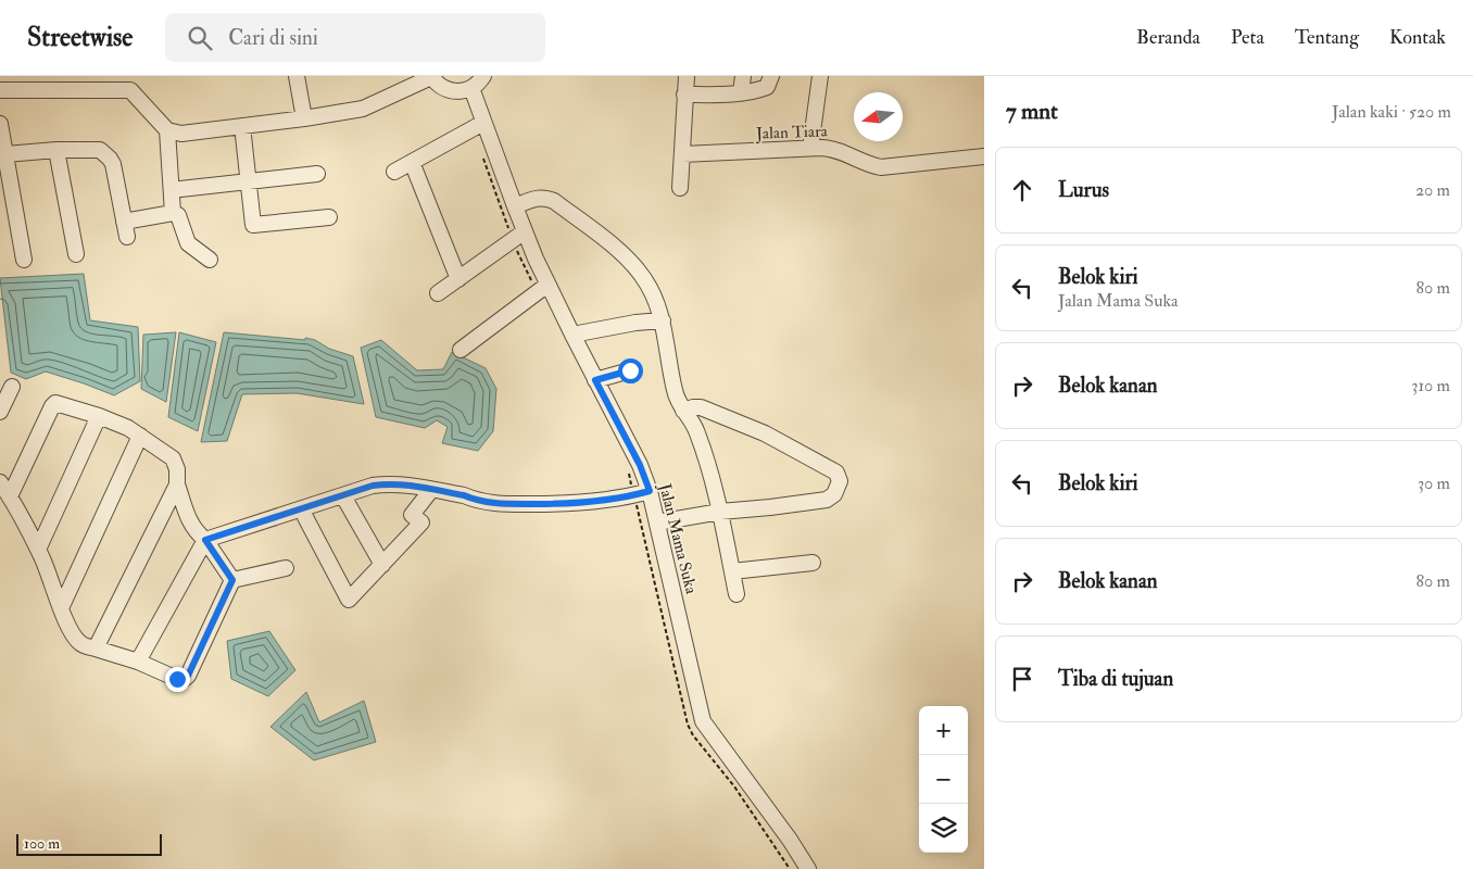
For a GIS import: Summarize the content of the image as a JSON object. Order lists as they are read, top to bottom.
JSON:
{
  "streets": {
    "street": ["Jalan Tiara", "Jalan Mama Suka"]
  },
  "scale_bar": "100 m",
  "north": "left",
  "page": {
    "header": "Streetwise",
    "search": "Cari di sini",
    "nav": [
      "Beranda",
      "Peta",
      "Tentang",
      "Kontak"
    ],
    "heading": ["7 mnt", "Jalan kaki · 520 m"],
    "list": [
      ["Lurus", "20 m"],
      ["Belok kiri", "Jalan Mama Suka", "80 m"],
      ["Belok kanan", "310 m"],
      ["Belok kiri", "30 m"],
      ["Belok kanan", "80 m"],
      "Tiba di tujuan"
    ],
    "map_buttons": ["+", "−"],
    "scale": "100 m"
  }
}
